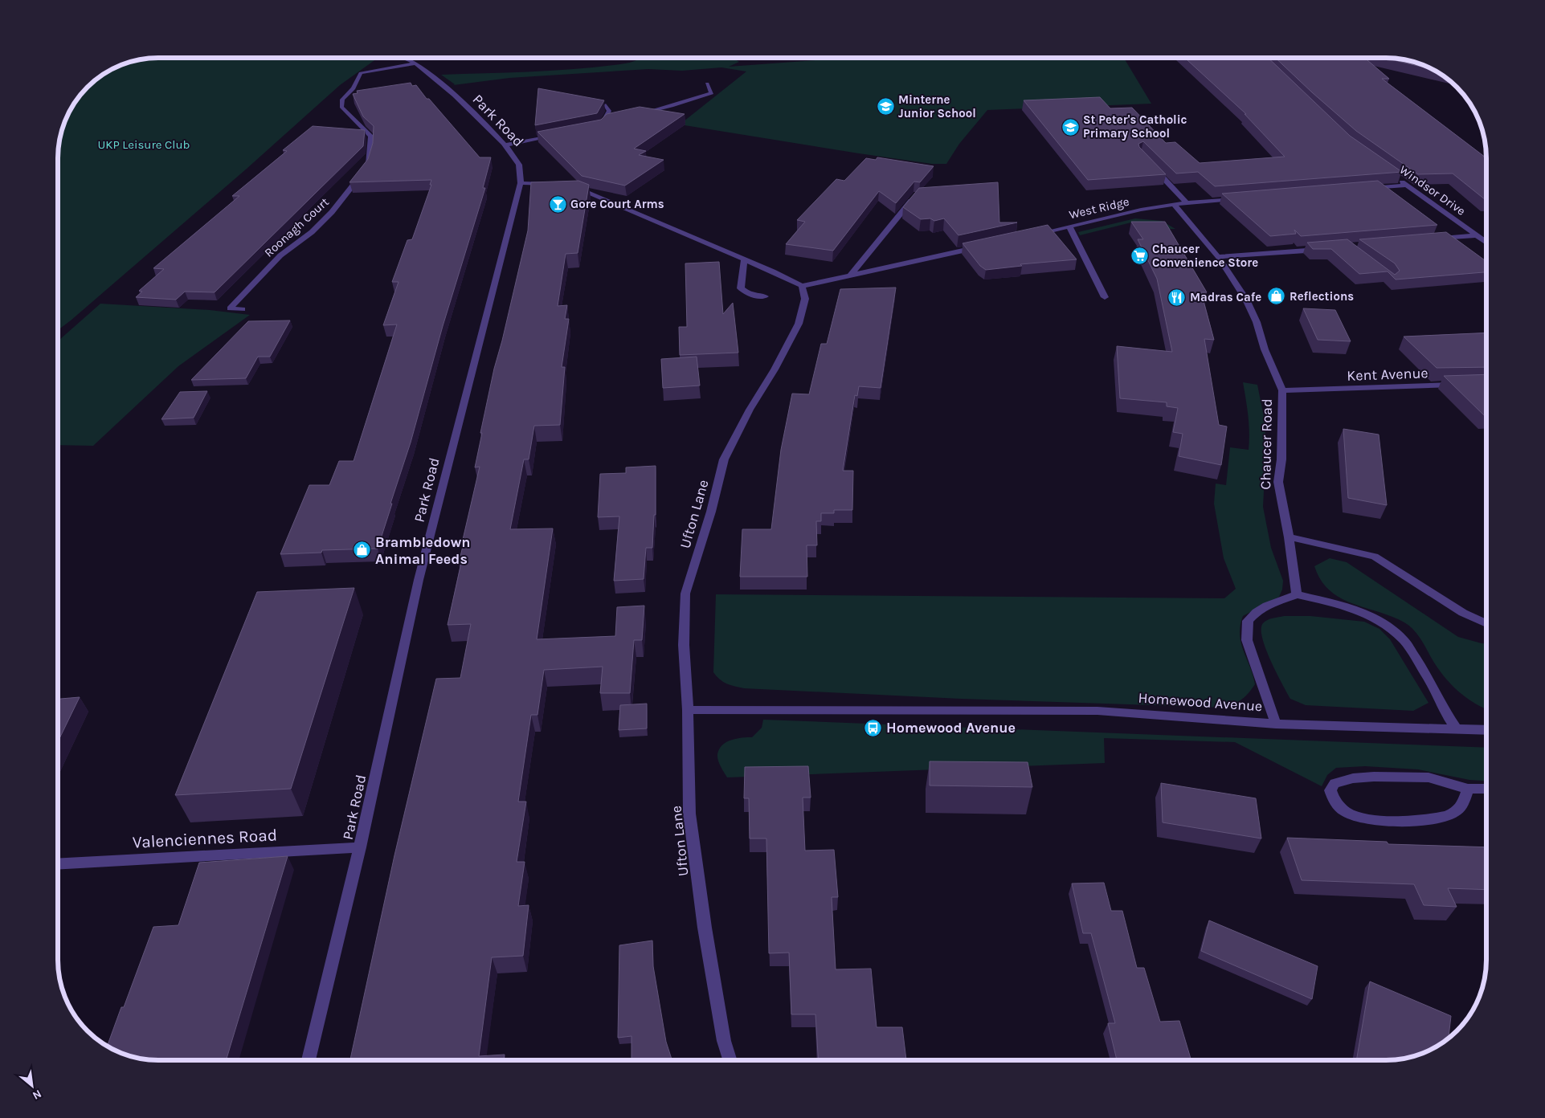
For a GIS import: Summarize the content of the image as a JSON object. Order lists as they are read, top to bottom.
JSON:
{
  "streets": {
    "street": [
      "Park Road",
      "Windsor Drive",
      "West Ridge",
      "Roonagh Court",
      "Kent Avenue",
      "Chaucer Road",
      "Ufton Lane",
      "Homewood Avenue",
      "Valenciennes Road"
    ]
  },
  "crossings": [
    ["Park Road", "Roonagh Court"],
    ["Park Road", "Valenciennes Road"],
    ["West Ridge", "Chaucer Road"],
    ["Kent Avenue", "Chaucer Road"],
    ["Ufton Lane", "Homewood Avenue"]
  ],
  "parks": ["UKP Leisure Club"],
  "places": {
    "school or university": ["Minterne Junior School", "St Peter's Catholic Primary School"],
    "bar": ["Gore Court Arms"],
    "supermarket": ["Chaucer Convenience Store"],
    "shop": ["Reflections", "Brambledown Animal Feeds"],
    "restaurant": ["Madras Cafe"],
    "bus stop": ["Homewood Avenue"]
  },
  "north": "bottom right"
}
